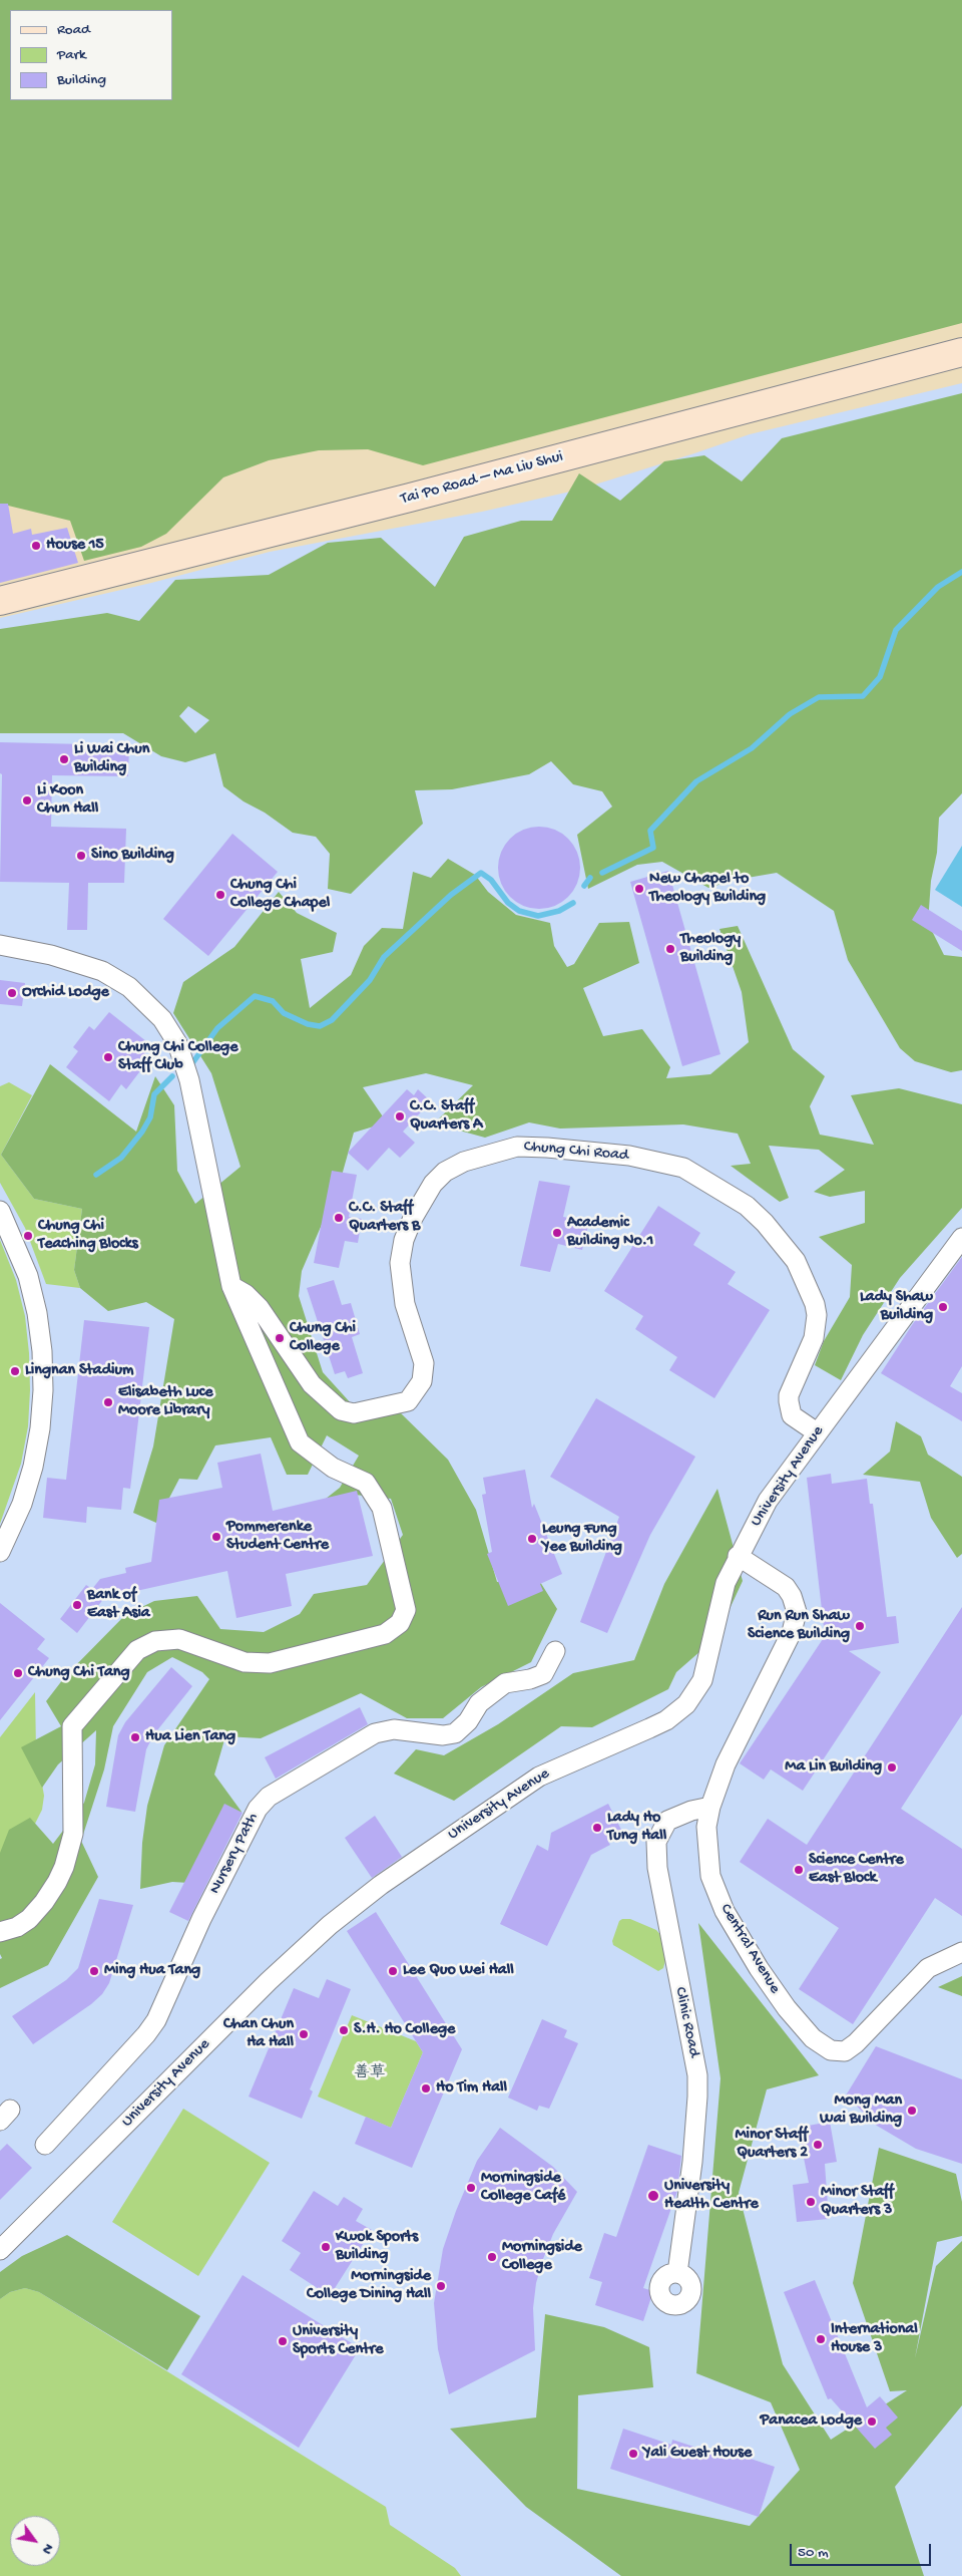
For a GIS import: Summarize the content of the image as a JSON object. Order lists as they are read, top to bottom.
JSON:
{
  "streets": {
    "main road": ["Tai Po Road – Ma Liu Shui"],
    "street": [
      "Chung Chi Road",
      "University Avenue",
      "Nursery Path",
      "Central Avenue",
      "Clinic Road"
    ]
  },
  "crossings": [
    ["Chung Chi Road", "University Avenue"],
    ["University Avenue", "Central Avenue"],
    ["Central Avenue", "Clinic Road"]
  ],
  "parks": ["善草"],
  "places": [
    "House 15",
    "Li Wai Chun Building",
    "Li Koon Chun Hall",
    "Sino Building",
    "New Chapel to Theology Building",
    "Chung Chi College Chapel",
    "Theology Building",
    "Orchid Lodge",
    "Chung Chi College Staff Club",
    "C.C. Staff Quarters A",
    "C.C. Staff Quarters B",
    "Academic Building No.1",
    "Chung Chi Teaching Blocks",
    "Lady Shaw Building",
    "Chung Chi College",
    "Lingnan Stadium",
    "Elisabeth Luce Moore Library",
    "Pommerenke Student Centre",
    "Leung Fung Yee Building",
    "Bank of East Asia",
    "Run Run Shaw Science Building",
    "Chung Chi Tang",
    "Hua Lien Tang",
    "Ma Lin Building",
    "Lady Ho Tung Hall",
    "Science Centre East Block",
    "Ming Hua Tang",
    "Lee Quo Wei Hall",
    "S.H. Ho College",
    "Chan Chun Ha Hall",
    "Ho Tim Hall",
    "Mong Man Wai Building",
    "Minor Staff Quarters 2",
    "Morningside College Café",
    "University Health Centre",
    "Minor Staff Quarters 3",
    "Kwok Sports Building",
    "Morningside College",
    "Morningside College Dining Hall",
    "International House 3",
    "University Sports Centre",
    "Panacea Lodge",
    "Yali Guest House"
  ],
  "legend": ["Road", "Park", "Building"],
  "scale_bar": "50 m",
  "north": "bottom right"
}
